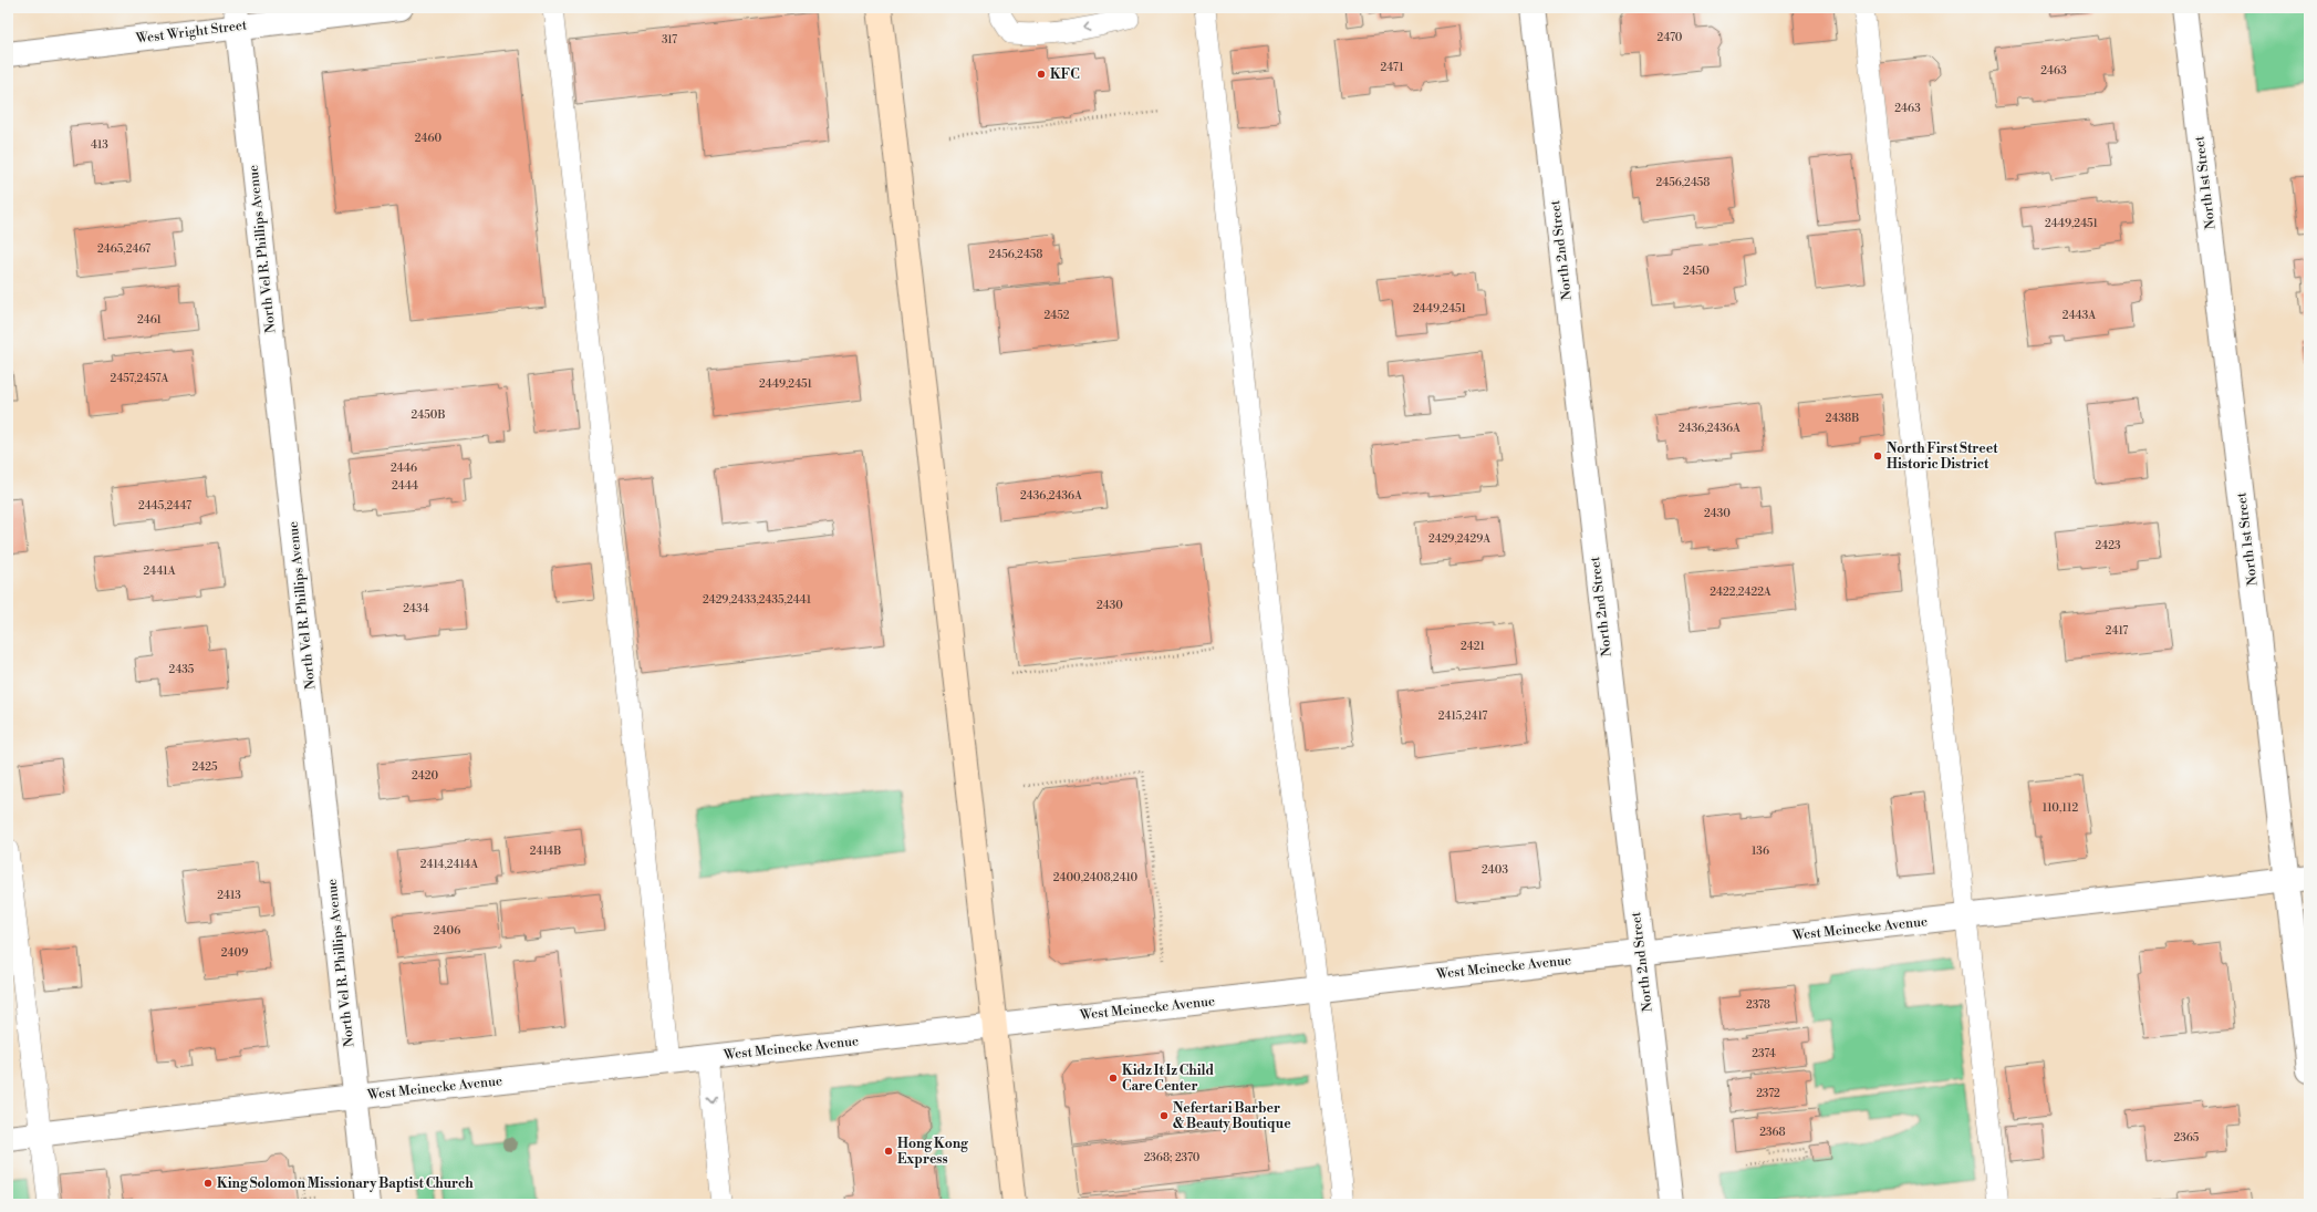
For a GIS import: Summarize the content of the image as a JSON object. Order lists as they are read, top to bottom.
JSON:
{
  "streets": {
    "street": [
      "West Wright Street",
      "North 1st Street",
      "North Vel R. Phillips Avenue",
      "North 2nd Street",
      "West Meinecke Avenue"
    ]
  },
  "crossings": [
    ["West Wright Street", "North Vel R. Phillips Avenue"],
    ["North 1st Street", "West Meinecke Avenue"],
    ["North Vel R. Phillips Avenue", "West Meinecke Avenue"],
    ["North 2nd Street", "West Meinecke Avenue"]
  ],
  "places": [
    "KFC",
    "North First Street Historic District",
    "Kidz It Iz Child Care Center",
    "Nefertari Barber & Beauty Boutique",
    "Hong Kong Express",
    "King Solomon Missionary Baptist Church"
  ],
  "house_numbers": [
    "2470",
    "317",
    "2471",
    "2463",
    "2463",
    "2460",
    "413",
    "2456,2458",
    "2449,2451",
    "2465,2467",
    "2456,2458",
    "2450",
    "2449,2451",
    "2452",
    "2443A",
    "2461",
    "2457,2457A",
    "2449,2451",
    "2450B",
    "2438B",
    "2436,2436A",
    "2446",
    "2444",
    "2436,2436A",
    "2445,2447",
    "2430",
    "2429,2429A",
    "2423",
    "2441A",
    "2422,2422A",
    "2429,2433,2435,2441",
    "2430",
    "2434",
    "2417",
    "2421",
    "2435",
    "2415,2417",
    "2425",
    "2420",
    "110,112",
    "2414B",
    "136",
    "2414,2414A",
    "2403",
    "2400,2408,2410",
    "2413",
    "2406",
    "2409",
    "2378",
    "2374",
    "2372",
    "2368",
    "2365",
    "2368; 2370"
  ]
}
